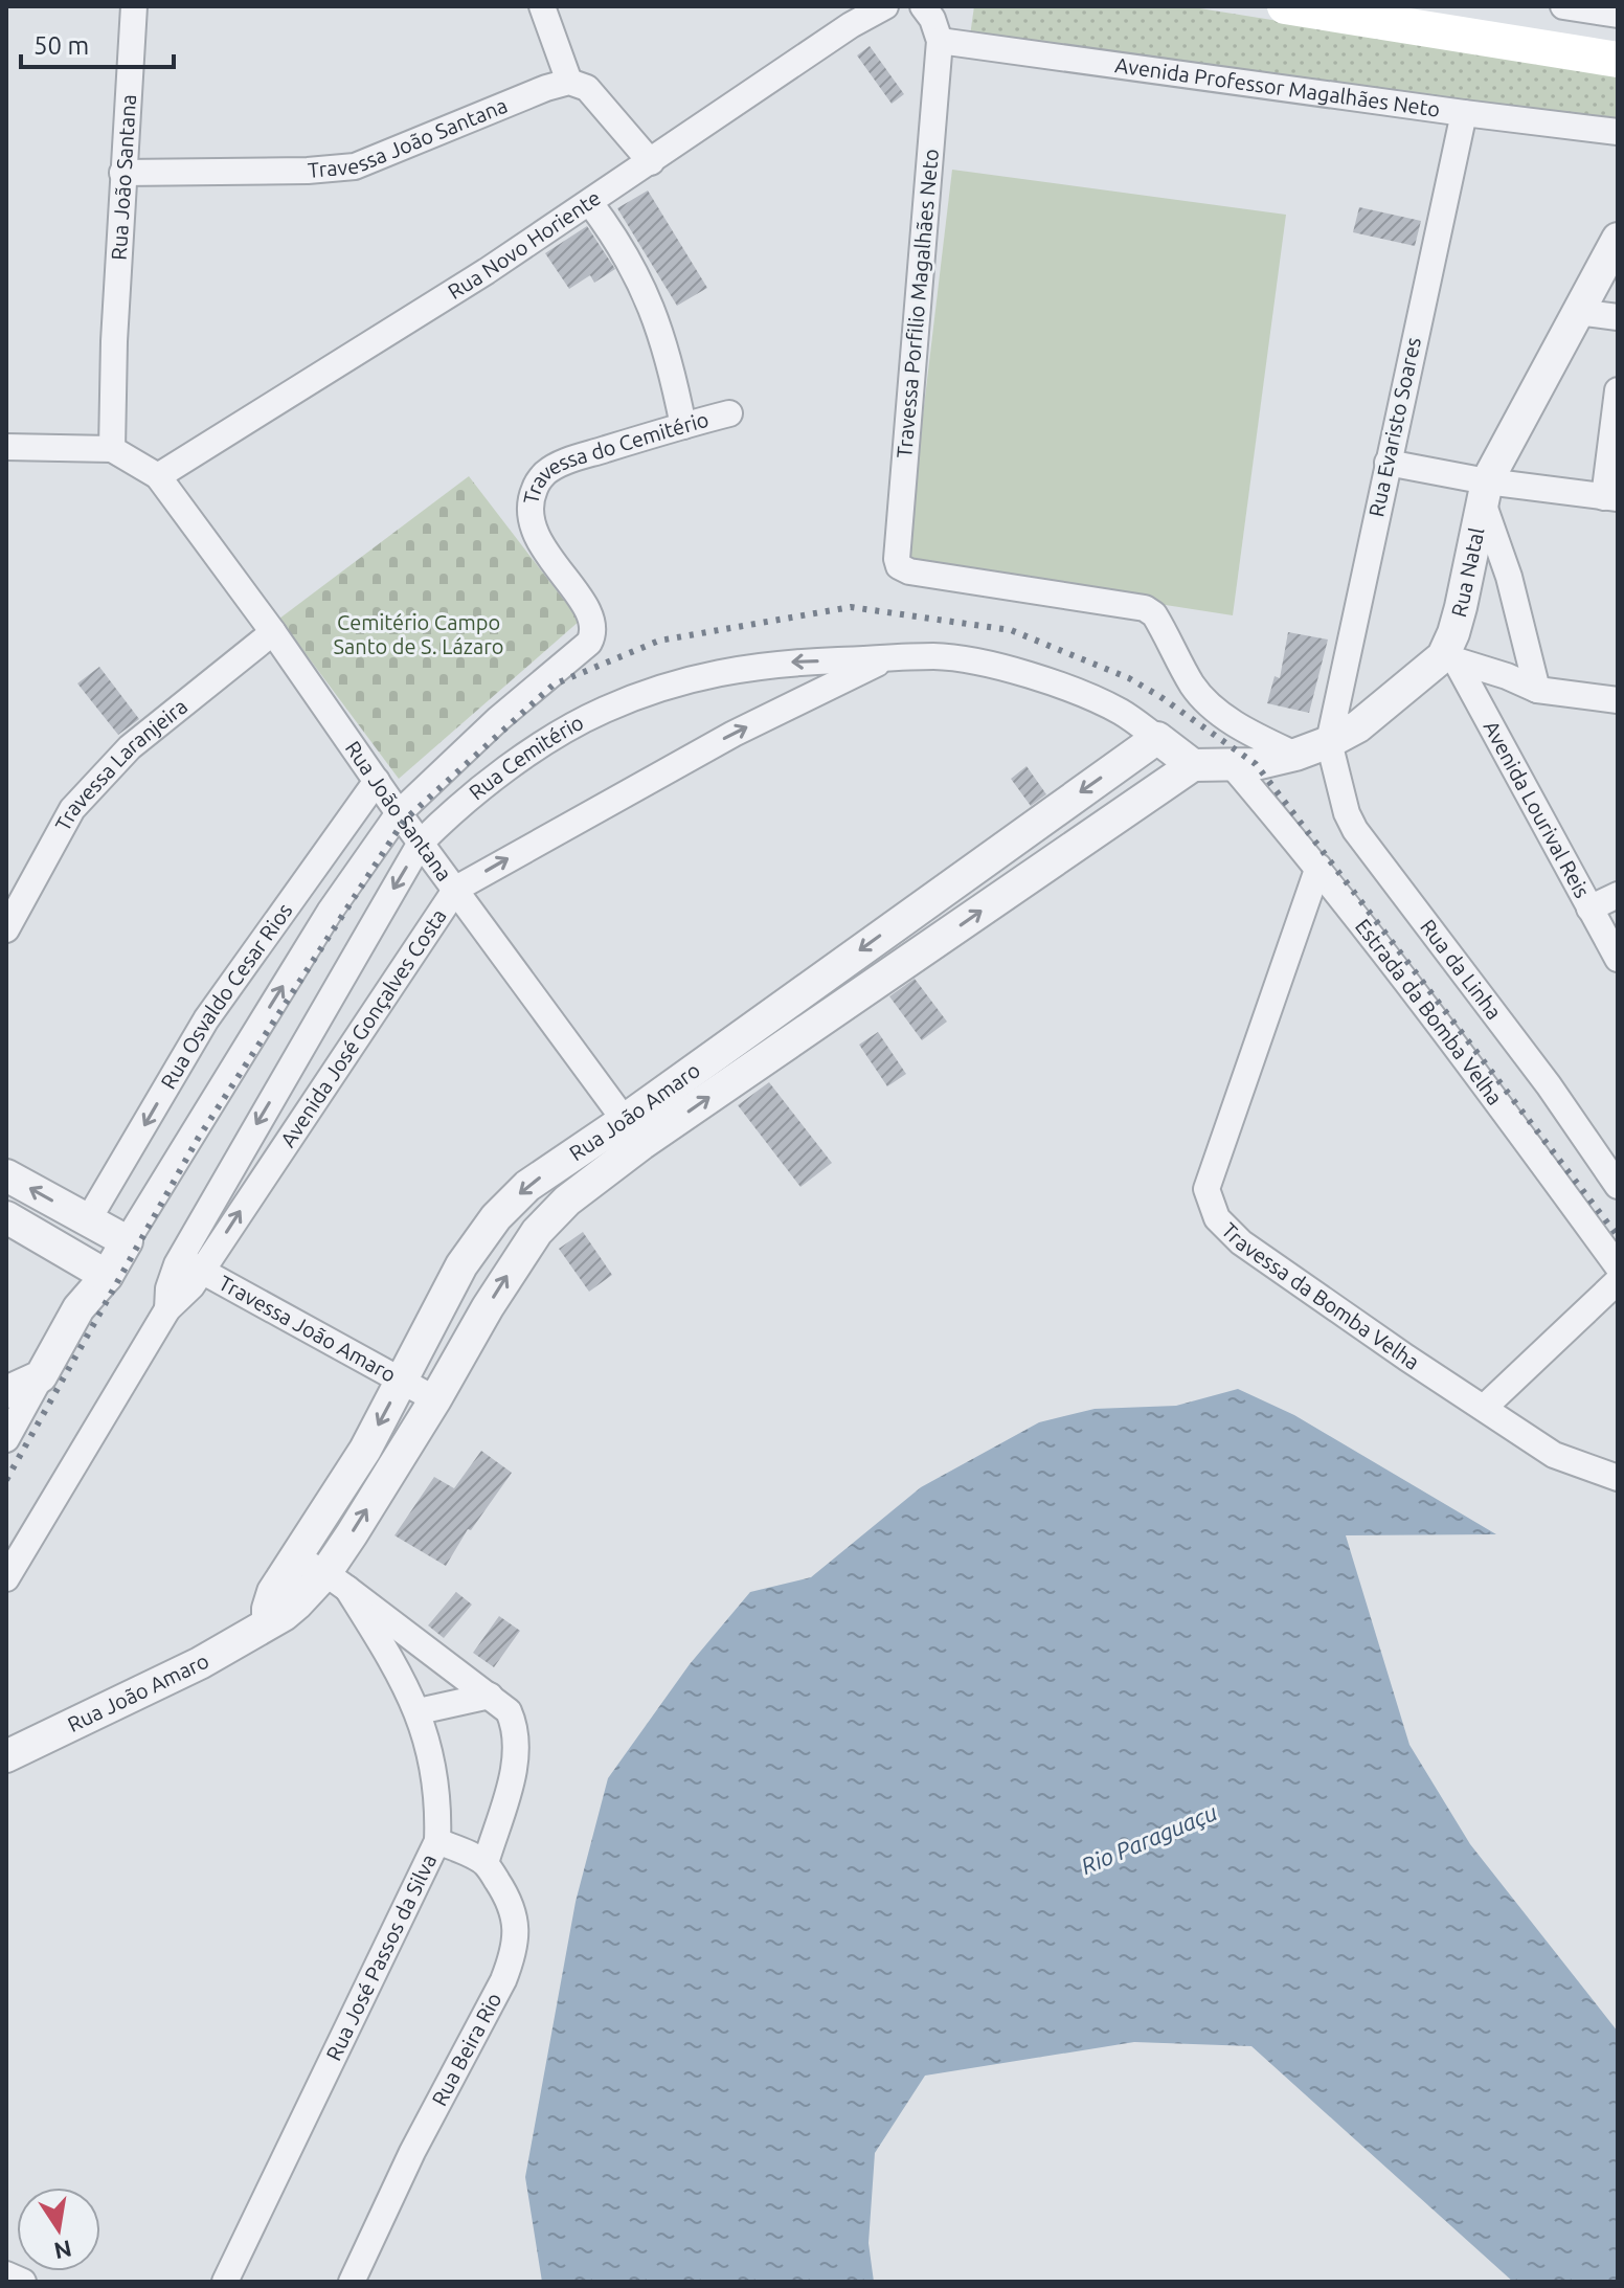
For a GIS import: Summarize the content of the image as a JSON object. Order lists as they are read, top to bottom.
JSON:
{
  "streets": {
    "street": [
      "Avenida Professor Magalhães Neto",
      "Travessa João Santana",
      "Rua João Santana",
      "Rua Novo Horiente",
      "Travessa Porfilio Magalhães Neto",
      "Rua Evaristo Soares",
      "Travessa do Cemitério",
      "Rua Natal",
      "Rua Cemitério",
      "Travessa Laranjeira",
      "Avenida Lourival Reis",
      "Rua da Linha",
      "Rua Osvaldo Cesar Rios",
      "Estrada da Bomba Velha",
      "Avenida José Gonçalves Costa",
      "Rua João Amaro",
      "Travessa da Bomba Velha",
      "Travessa João Amaro",
      "Rua José Passos da Silva",
      "Rua Beira Rio"
    ]
  },
  "crossings": [
    ["Avenida Professor Magalhães Neto", "Travessa Porfilio Magalhães Neto"],
    ["Avenida Professor Magalhães Neto", "Rua Evaristo Soares"],
    ["Travessa João Santana", "Rua João Santana"],
    ["Rua João Santana", "Rua Novo Horiente"],
    ["Rua João Santana", "Rua Cemitério"],
    ["Rua João Santana", "Travessa Laranjeira"],
    ["Rua João Santana", "Rua Osvaldo Cesar Rios"],
    ["Rua João Santana", "Avenida José Gonçalves Costa"],
    ["Rua João Santana", "Rua João Amaro"],
    ["Rua Evaristo Soares", "Rua da Linha"],
    ["Travessa do Cemitério", "Rua Cemitério"],
    ["Rua Natal", "Avenida Lourival Reis"],
    ["Rua Cemitério", "Rua Osvaldo Cesar Rios"],
    ["Rua Cemitério", "Avenida José Gonçalves Costa"],
    ["Rua Cemitério", "Rua João Amaro"],
    ["Rua Cemitério", "Travessa João Amaro"],
    ["Estrada da Bomba Velha", "Travessa da Bomba Velha"],
    ["Avenida José Gonçalves Costa", "Travessa João Amaro"],
    ["Rua João Amaro", "Travessa João Amaro"],
    ["Rua João Amaro", "Rua José Passos da Silva"]
  ],
  "one_way": ["Rua Cemitério", "Avenida José Gonçalves Costa"],
  "water": ["Rio Paraguaçu"],
  "parks": ["Cemitério Campo Santo de S. Lázaro"],
  "scale_bar": "50 m",
  "north": "bottom"
}
